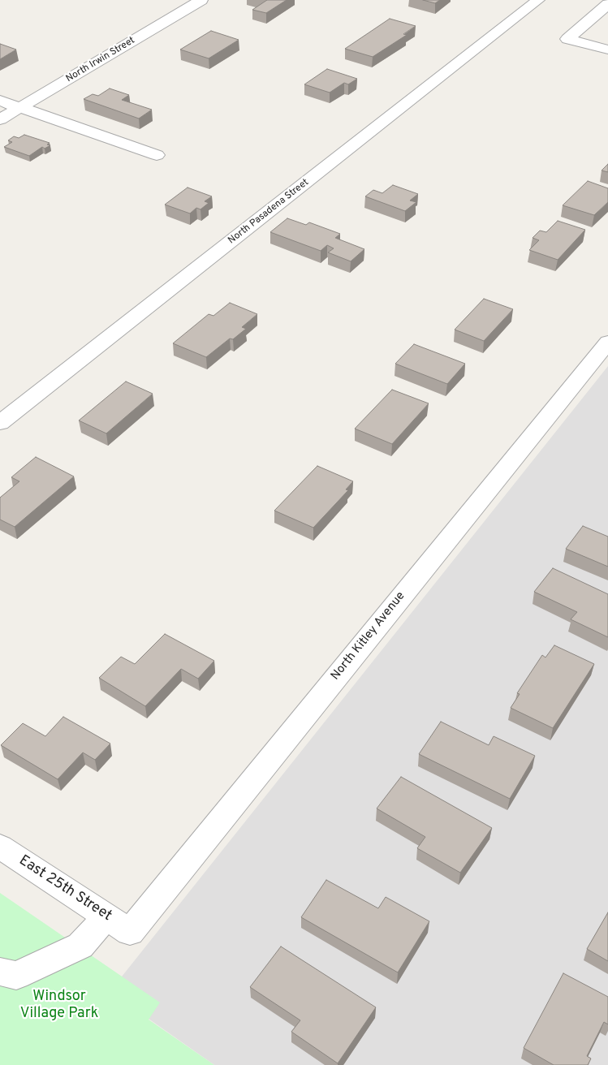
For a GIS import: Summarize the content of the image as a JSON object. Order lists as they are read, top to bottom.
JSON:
{
  "streets": {
    "street": [
      "North Irwin Street",
      "North Pasadena Street",
      "North Kitley Avenue",
      "East 25th Street"
    ]
  },
  "crossings": [
    ["North Kitley Avenue", "East 25th Street"]
  ],
  "parks": ["Windsor Village Park"]
}
